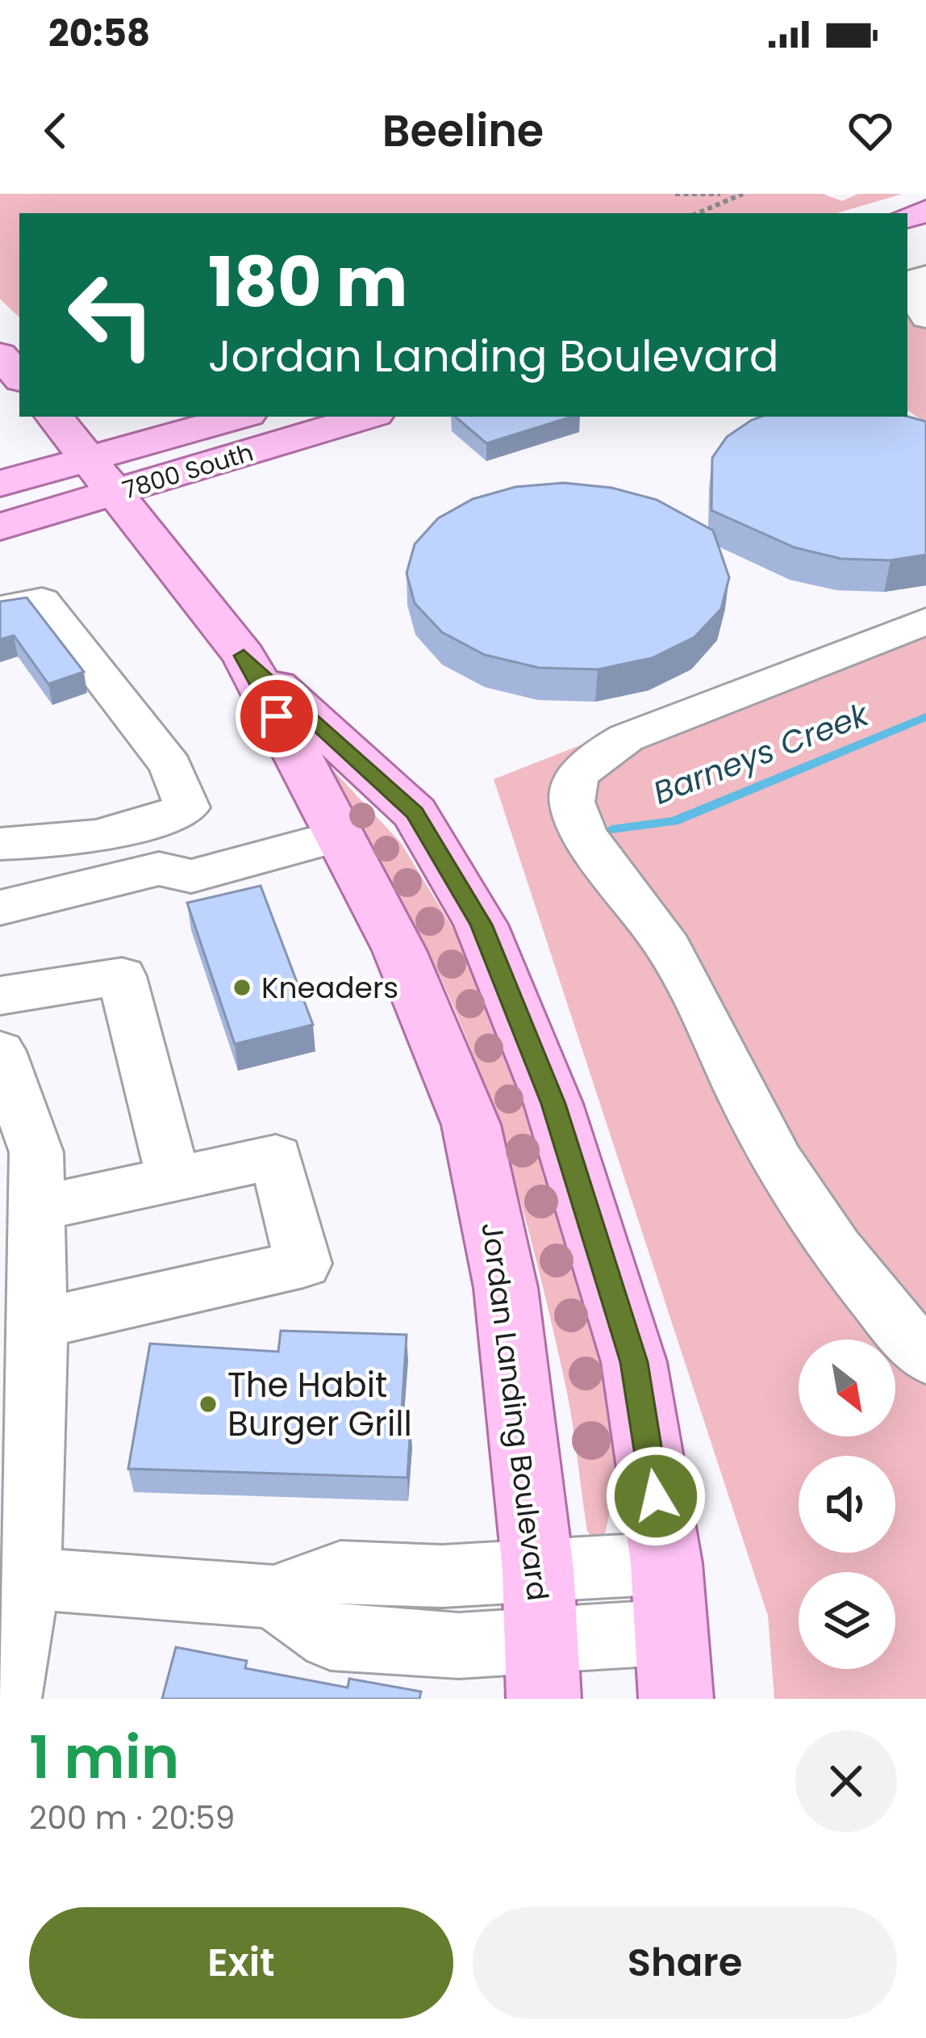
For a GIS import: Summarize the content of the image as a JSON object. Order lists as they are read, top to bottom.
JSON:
{
  "streets": {
    "main road": ["7800 South", "Jordan Landing Boulevard"]
  },
  "crossings": [
    ["7800 South", "Jordan Landing Boulevard"]
  ],
  "water": ["Barneys Creek"],
  "places": ["Kneaders", "The Habit Burger Grill"],
  "north": "bottom right",
  "page": {
    "status": "20:58",
    "header": "Beeline",
    "turn": ["180 m", "Jordan Landing Boulevard"],
    "heading": ["1 min", "200 m · 20:59"],
    "buttons": ["Exit", "Share"]
  }
}
